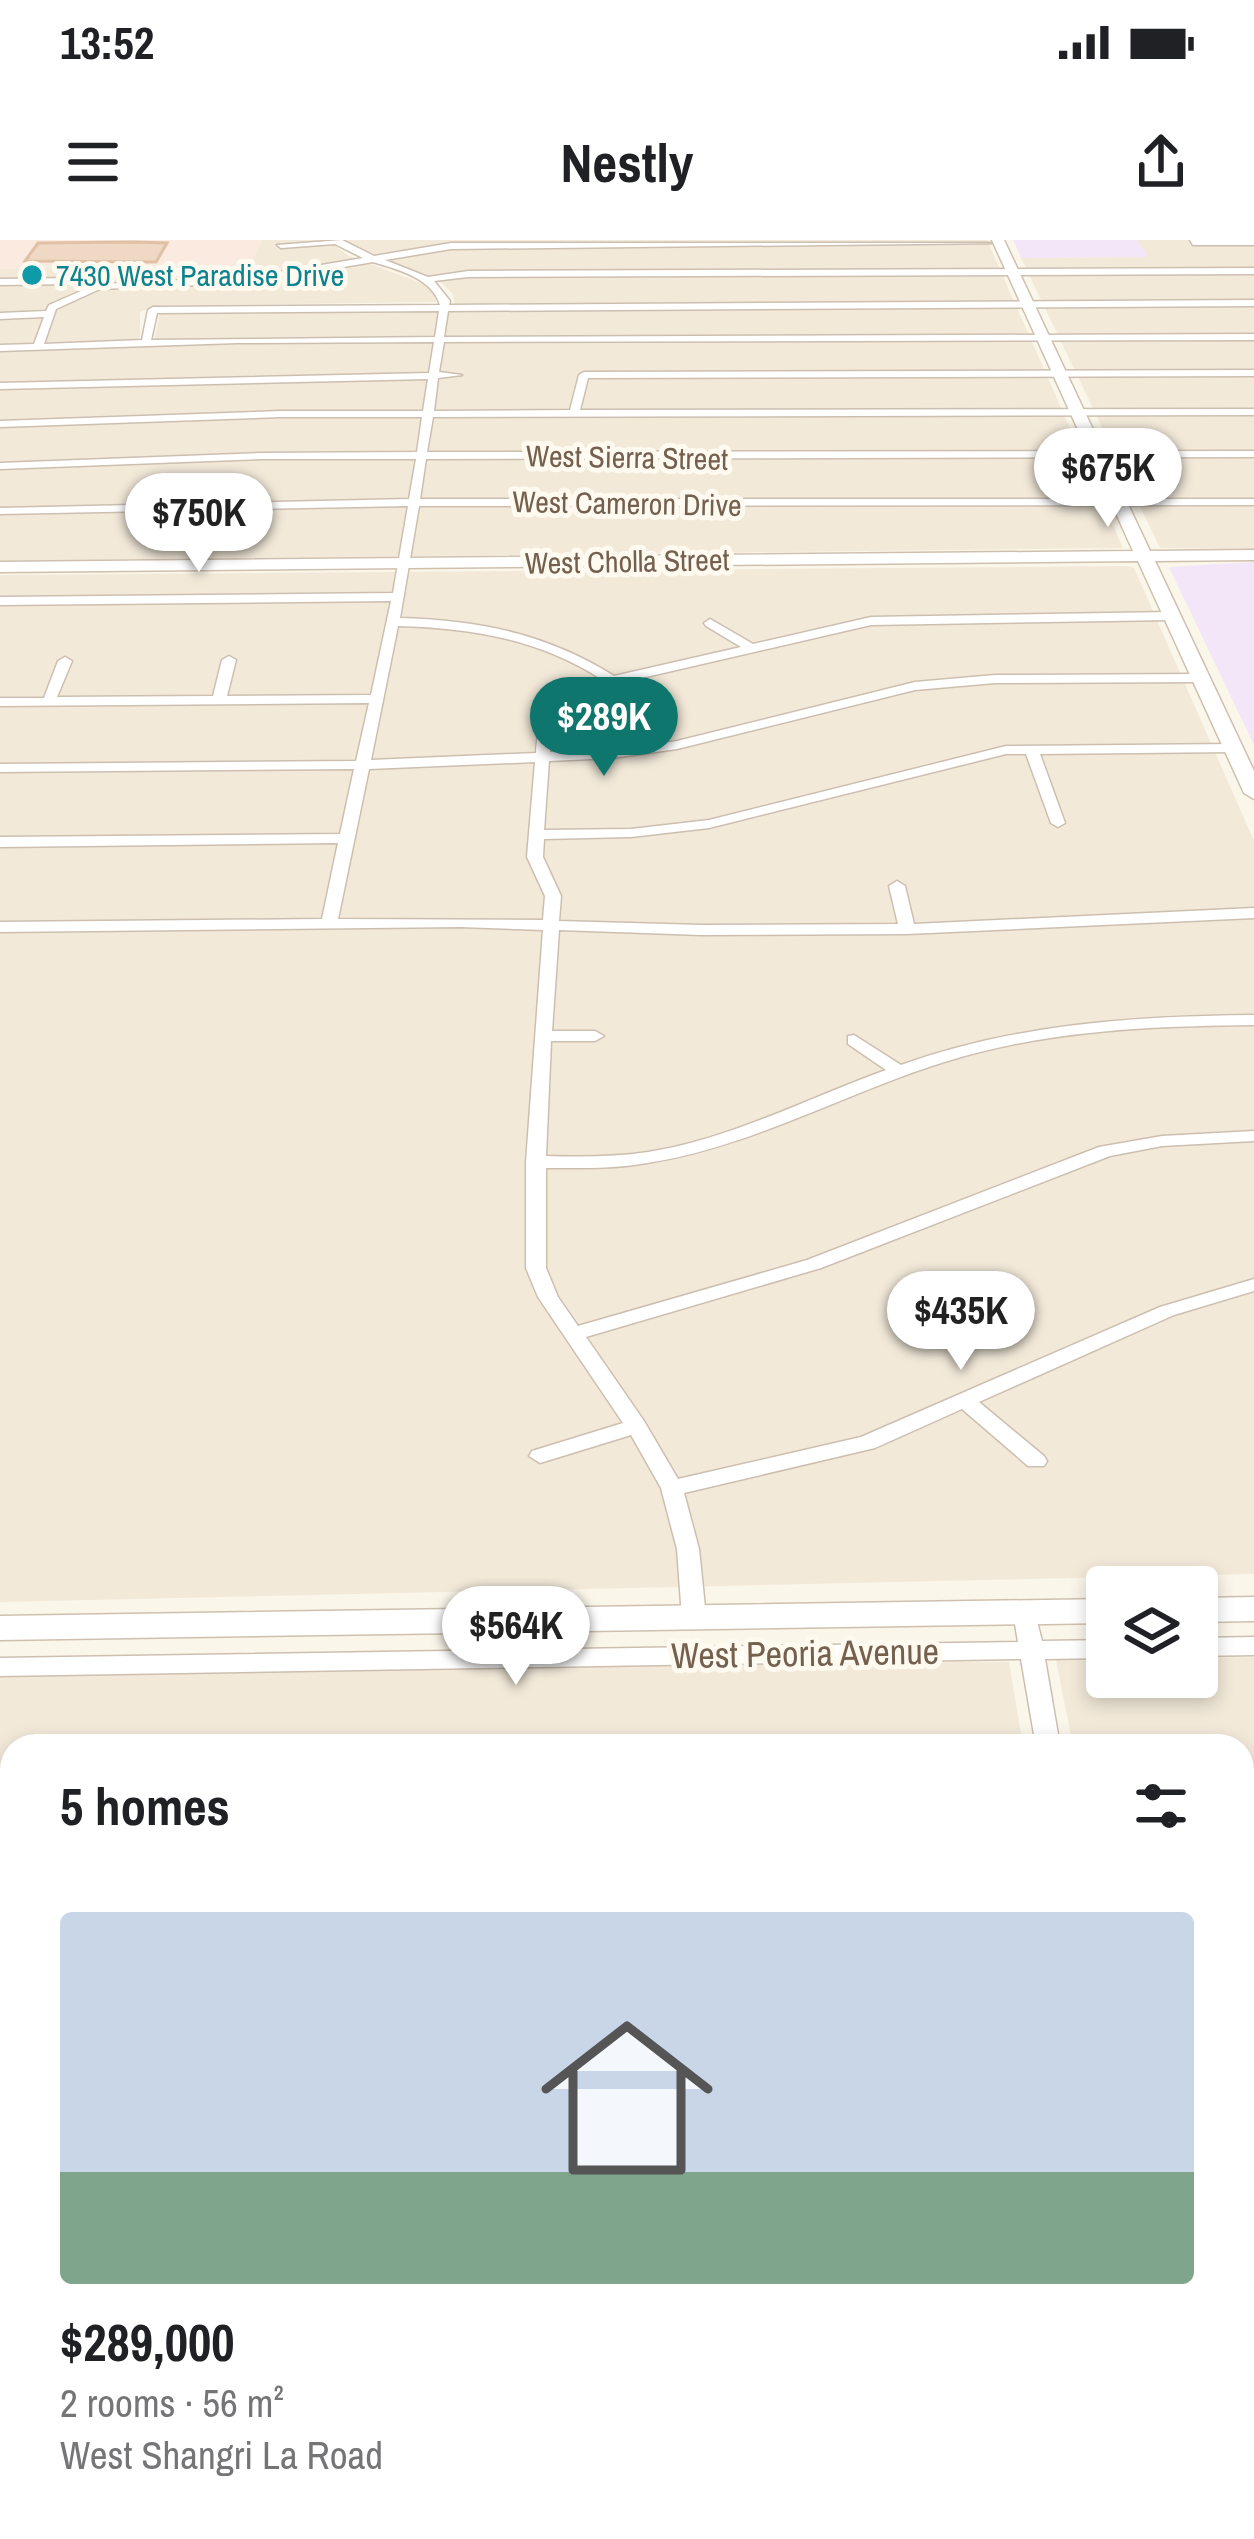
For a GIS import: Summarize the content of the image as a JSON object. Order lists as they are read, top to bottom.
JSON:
{
  "streets": {
    "street": [
      "West Sierra Street",
      "West Cameron Drive",
      "West Cholla Street",
      "West Peoria Avenue"
    ]
  },
  "places": ["7430 West Paradise Drive"],
  "page": {
    "status": "13:52",
    "header": "Nestly",
    "price": [
      "$675K",
      "$750K",
      "$289K",
      "$435K",
      "$564K"
    ],
    "heading": "5 homes",
    "list": [
      {
        "name": "$289,000",
        "note": "2 rooms · 56 m² · West Shangri La Road"
      }
    ]
  }
}
